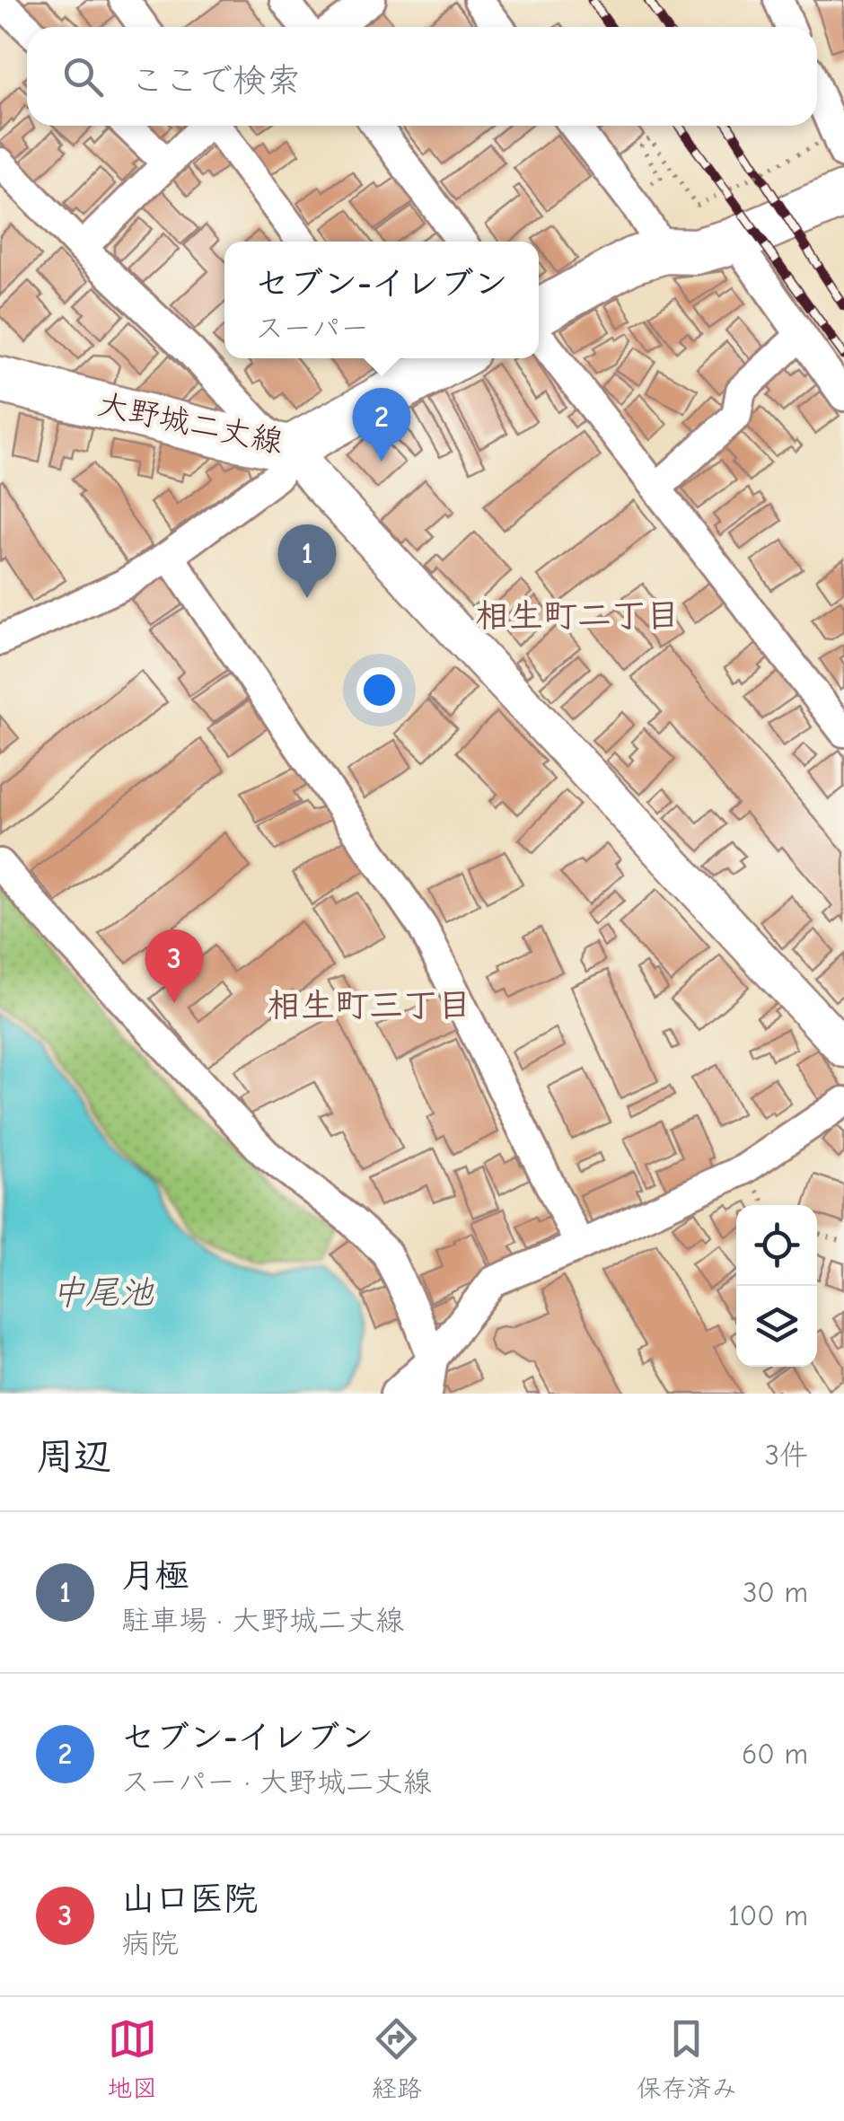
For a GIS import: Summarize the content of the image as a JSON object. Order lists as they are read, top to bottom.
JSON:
{
  "streets": {
    "main road": ["大野城二丈線"]
  },
  "districts": ["相生町二丁目", "相生町三丁目"],
  "water": ["中尾池"],
  "page": {
    "search": "ここで検索",
    "popup": ["セブン-イレブン", "スーパー"],
    "pins": ["2", "1", "3"],
    "heading": ["周辺", "3件"],
    "list": [
      {
        "mark": "1",
        "name": "月極",
        "note": "駐車場 · 大野城二丈線",
        "value": "30 m"
      },
      {
        "mark": "2",
        "name": "セブン-イレブン",
        "note": "スーパー · 大野城二丈線",
        "value": "60 m"
      },
      {
        "mark": "3",
        "name": "山口医院",
        "note": "病院",
        "value": "100 m"
      }
    ],
    "nav": ["地図", "経路", "保存済み"]
  }
}
